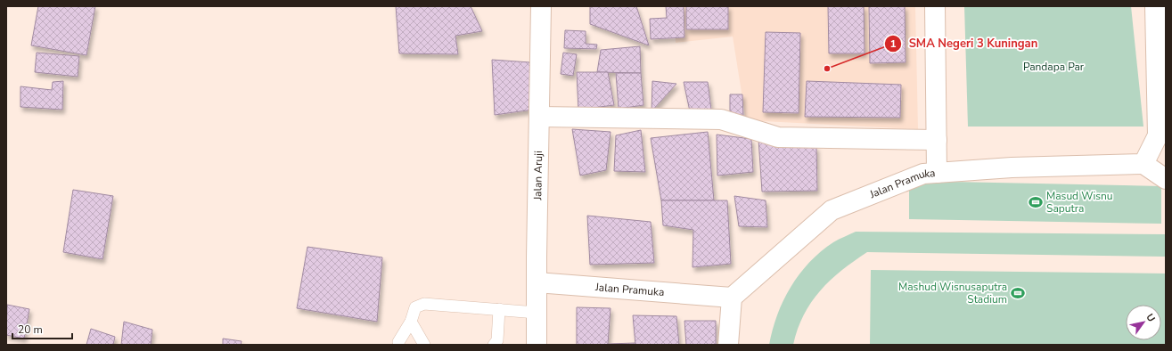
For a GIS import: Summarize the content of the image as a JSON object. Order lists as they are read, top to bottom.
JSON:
{
  "streets": {
    "street": ["Jalan Aruji", "Jalan Pramuka"]
  },
  "crossings": [
    ["Jalan Aruji", "Jalan Pramuka"]
  ],
  "parks": ["Pandapa Par"],
  "places": {
    "other": ["SMA Negeri 3 Kuningan"],
    "sports": ["Masud Wisnu Saputra", "Mashud Wisnusaputra Stadium"]
  },
  "scale_bar": "20 m",
  "north": "top right"
}
